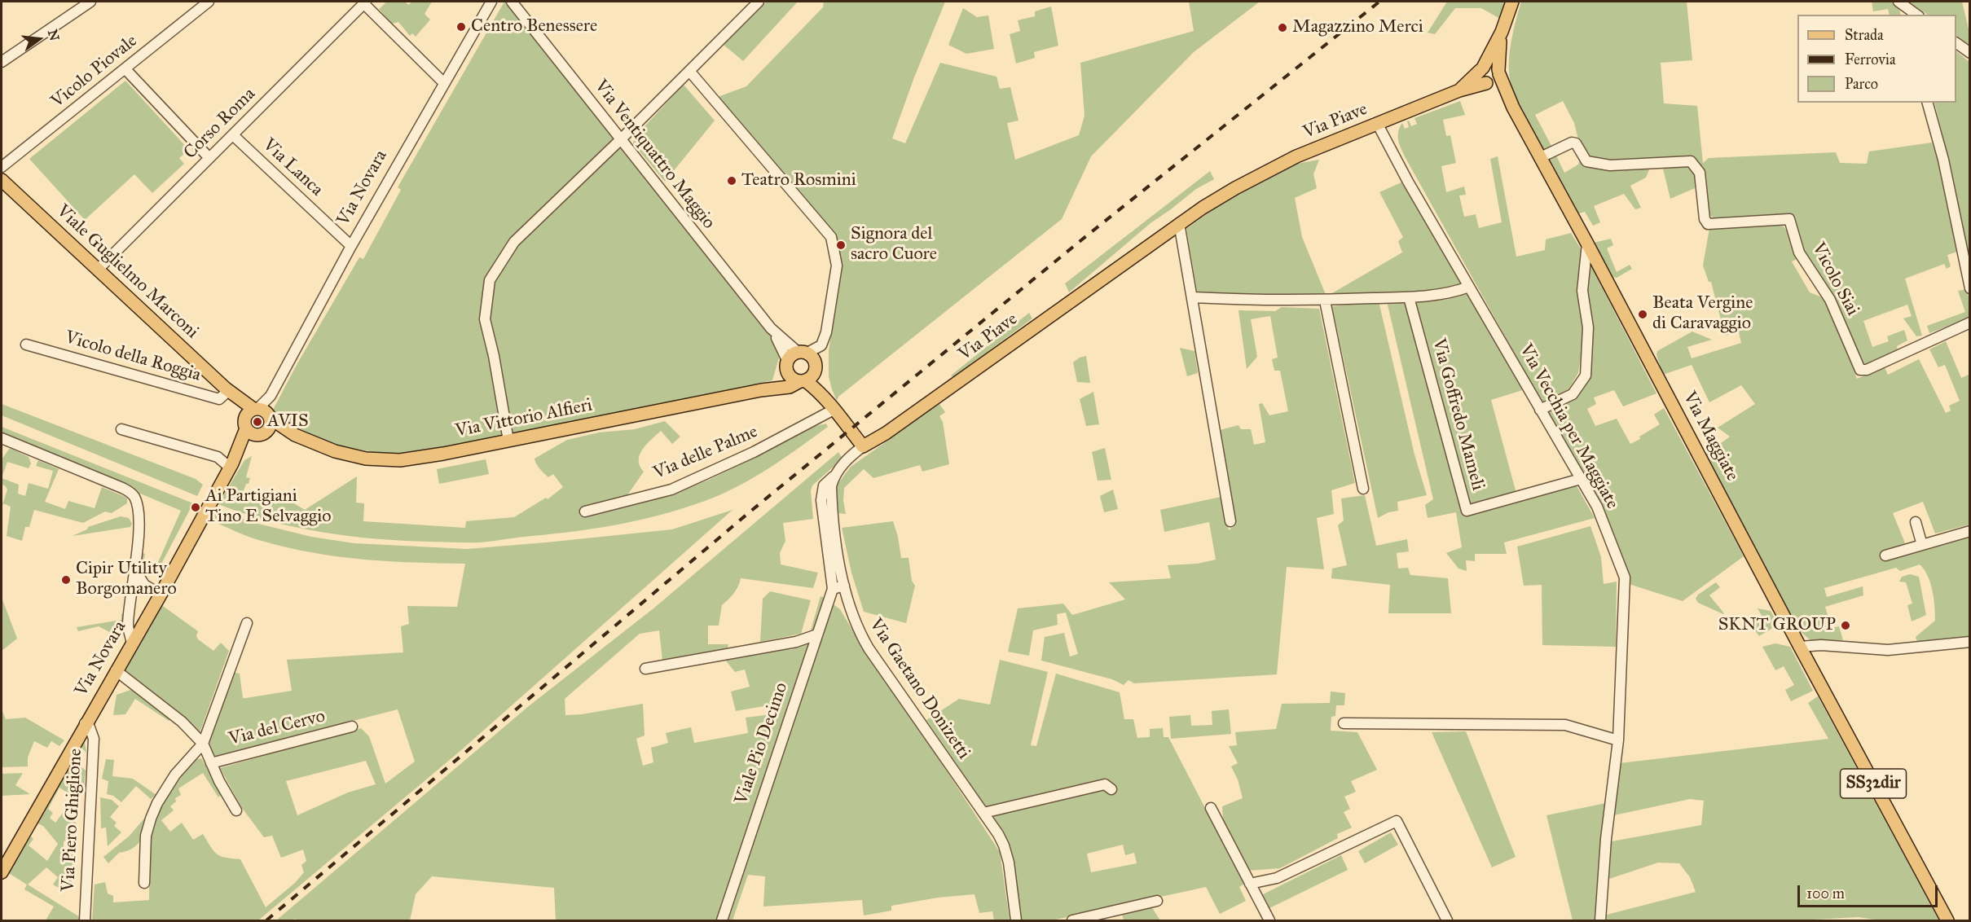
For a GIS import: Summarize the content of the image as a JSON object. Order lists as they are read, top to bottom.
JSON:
{
  "streets": {
    "main road": [
      "Via Piave",
      "Via Novara",
      "Viale Guglielmo Marconi",
      "Via Vittorio Alfieri",
      "Via Maggiate",
      "SS32dir"
    ],
    "street": [
      "Vicolo Piovale",
      "Corso Roma",
      "Via Ventiquattro Maggio",
      "Via Lanca",
      "Vicolo Siai",
      "Vicolo della Roggia",
      "Via Goffredo Mameli",
      "Via Vecchia per Maggiate",
      "Via delle Palme",
      "Via Gaetano Donizetti",
      "Via del Cervo",
      "Viale Pio Decimo",
      "Via Piero Ghiglione"
    ]
  },
  "crossings": [
    ["Via Piave", "Via Vecchia per Maggiate"],
    ["Via Piave", "Via Maggiate"],
    ["Corso Roma", "Via Lanca"],
    ["Corso Roma", "Viale Guglielmo Marconi"],
    ["Via Ventiquattro Maggio", "Via Vittorio Alfieri"],
    ["Via Lanca", "Via Novara"],
    ["Via Novara", "Viale Guglielmo Marconi"],
    ["Via Novara", "Via Vittorio Alfieri"],
    ["Via Novara", "Via del Cervo"],
    ["Via Novara", "Via Piero Ghiglione"],
    ["Viale Guglielmo Marconi", "Vicolo della Roggia"],
    ["Viale Guglielmo Marconi", "Via Vittorio Alfieri"],
    ["Vicolo Siai", "Via Maggiate"],
    ["Via Goffredo Mameli", "Via Vecchia per Maggiate"]
  ],
  "places": [
    "Centro Benessere",
    "Magazzino Merci",
    "Teatro Rosmini",
    "Signora del sacro Cuore",
    "Beata Vergine di Caravaggio",
    "AVIS",
    "Ai Partigiani Tino E Selvaggio",
    "Cipir Utility Borgomanero",
    "SKNT GROUP"
  ],
  "legend": ["Strada", "Ferrovia", "Parco"],
  "scale_bar": "100 m",
  "north": "right"
}
